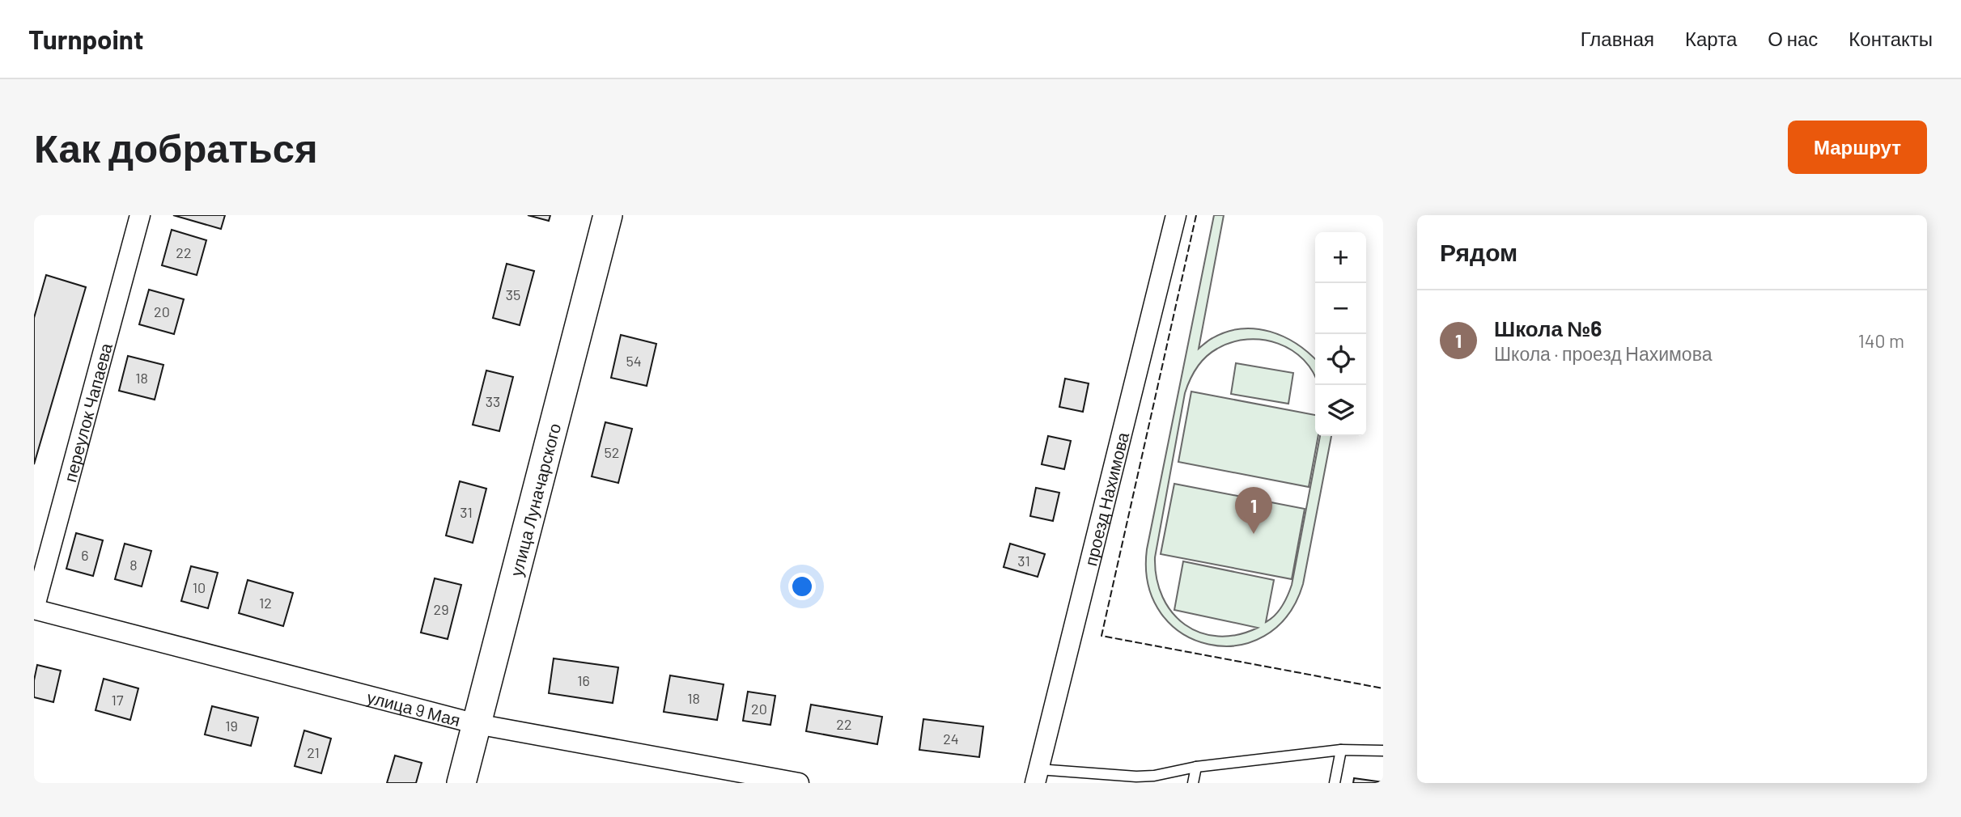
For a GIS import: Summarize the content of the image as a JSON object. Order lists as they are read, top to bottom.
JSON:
{
  "streets": {
    "street": [
      "переулок Чапаева",
      "улица Луначарского",
      "проезд Нахимова",
      "улица 9 Мая"
    ]
  },
  "crossings": [
    ["переулок Чапаева", "улица 9 Мая"],
    ["улица Луначарского", "улица 9 Мая"]
  ],
  "house_numbers": [
    "22",
    "35",
    "20",
    "54",
    "18",
    "33",
    "52",
    "31",
    "6",
    "31",
    "8",
    "10",
    "12",
    "29",
    "16",
    "18",
    "17",
    "20",
    "22",
    "19",
    "24",
    "21"
  ],
  "page": {
    "header": "Turnpoint",
    "nav": [
      "Главная",
      "Карта",
      "О нас",
      "Контакты"
    ],
    "buttons": "Маршрут",
    "title": "Как добраться",
    "heading": "Рядом",
    "map_buttons": ["+", "−"],
    "list": [
      {
        "mark": "1",
        "name": "Школа №6",
        "note": "Школа · проезд Нахимова",
        "value": "140 m"
      }
    ],
    "pins": "1"
  }
}
